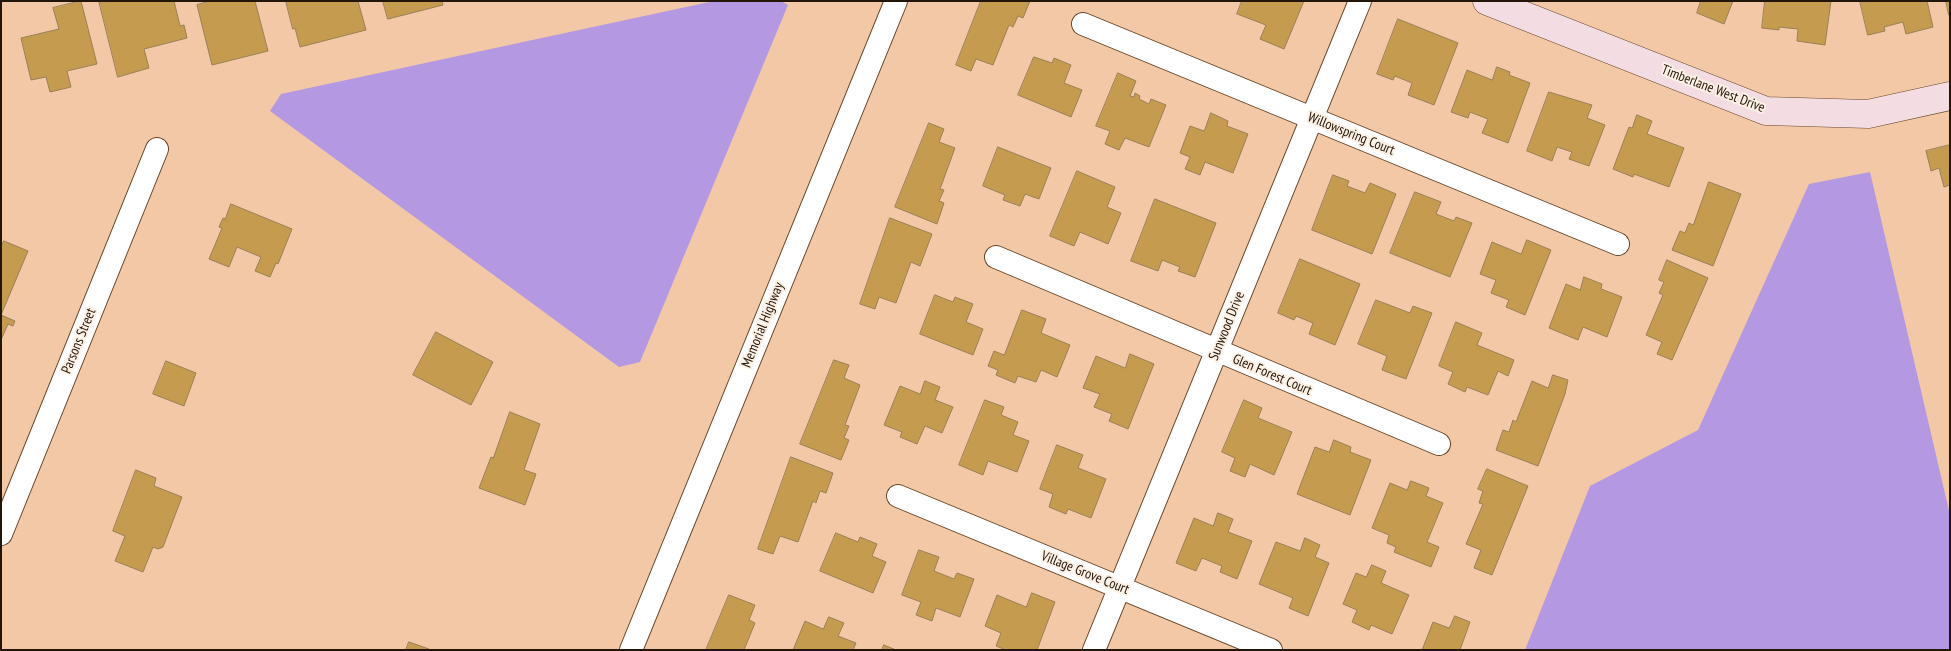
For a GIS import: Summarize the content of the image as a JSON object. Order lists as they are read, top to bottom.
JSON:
{
  "streets": {
    "street": [
      "Timberlane West Drive",
      "Willowspring Court",
      "Memorial Highway",
      "Sunwood Drive",
      "Parsons Street",
      "Glen Forest Court",
      "Village Grove Court"
    ]
  },
  "crossings": [
    ["Willowspring Court", "Sunwood Drive"],
    ["Sunwood Drive", "Glen Forest Court"],
    ["Sunwood Drive", "Village Grove Court"]
  ]
}
